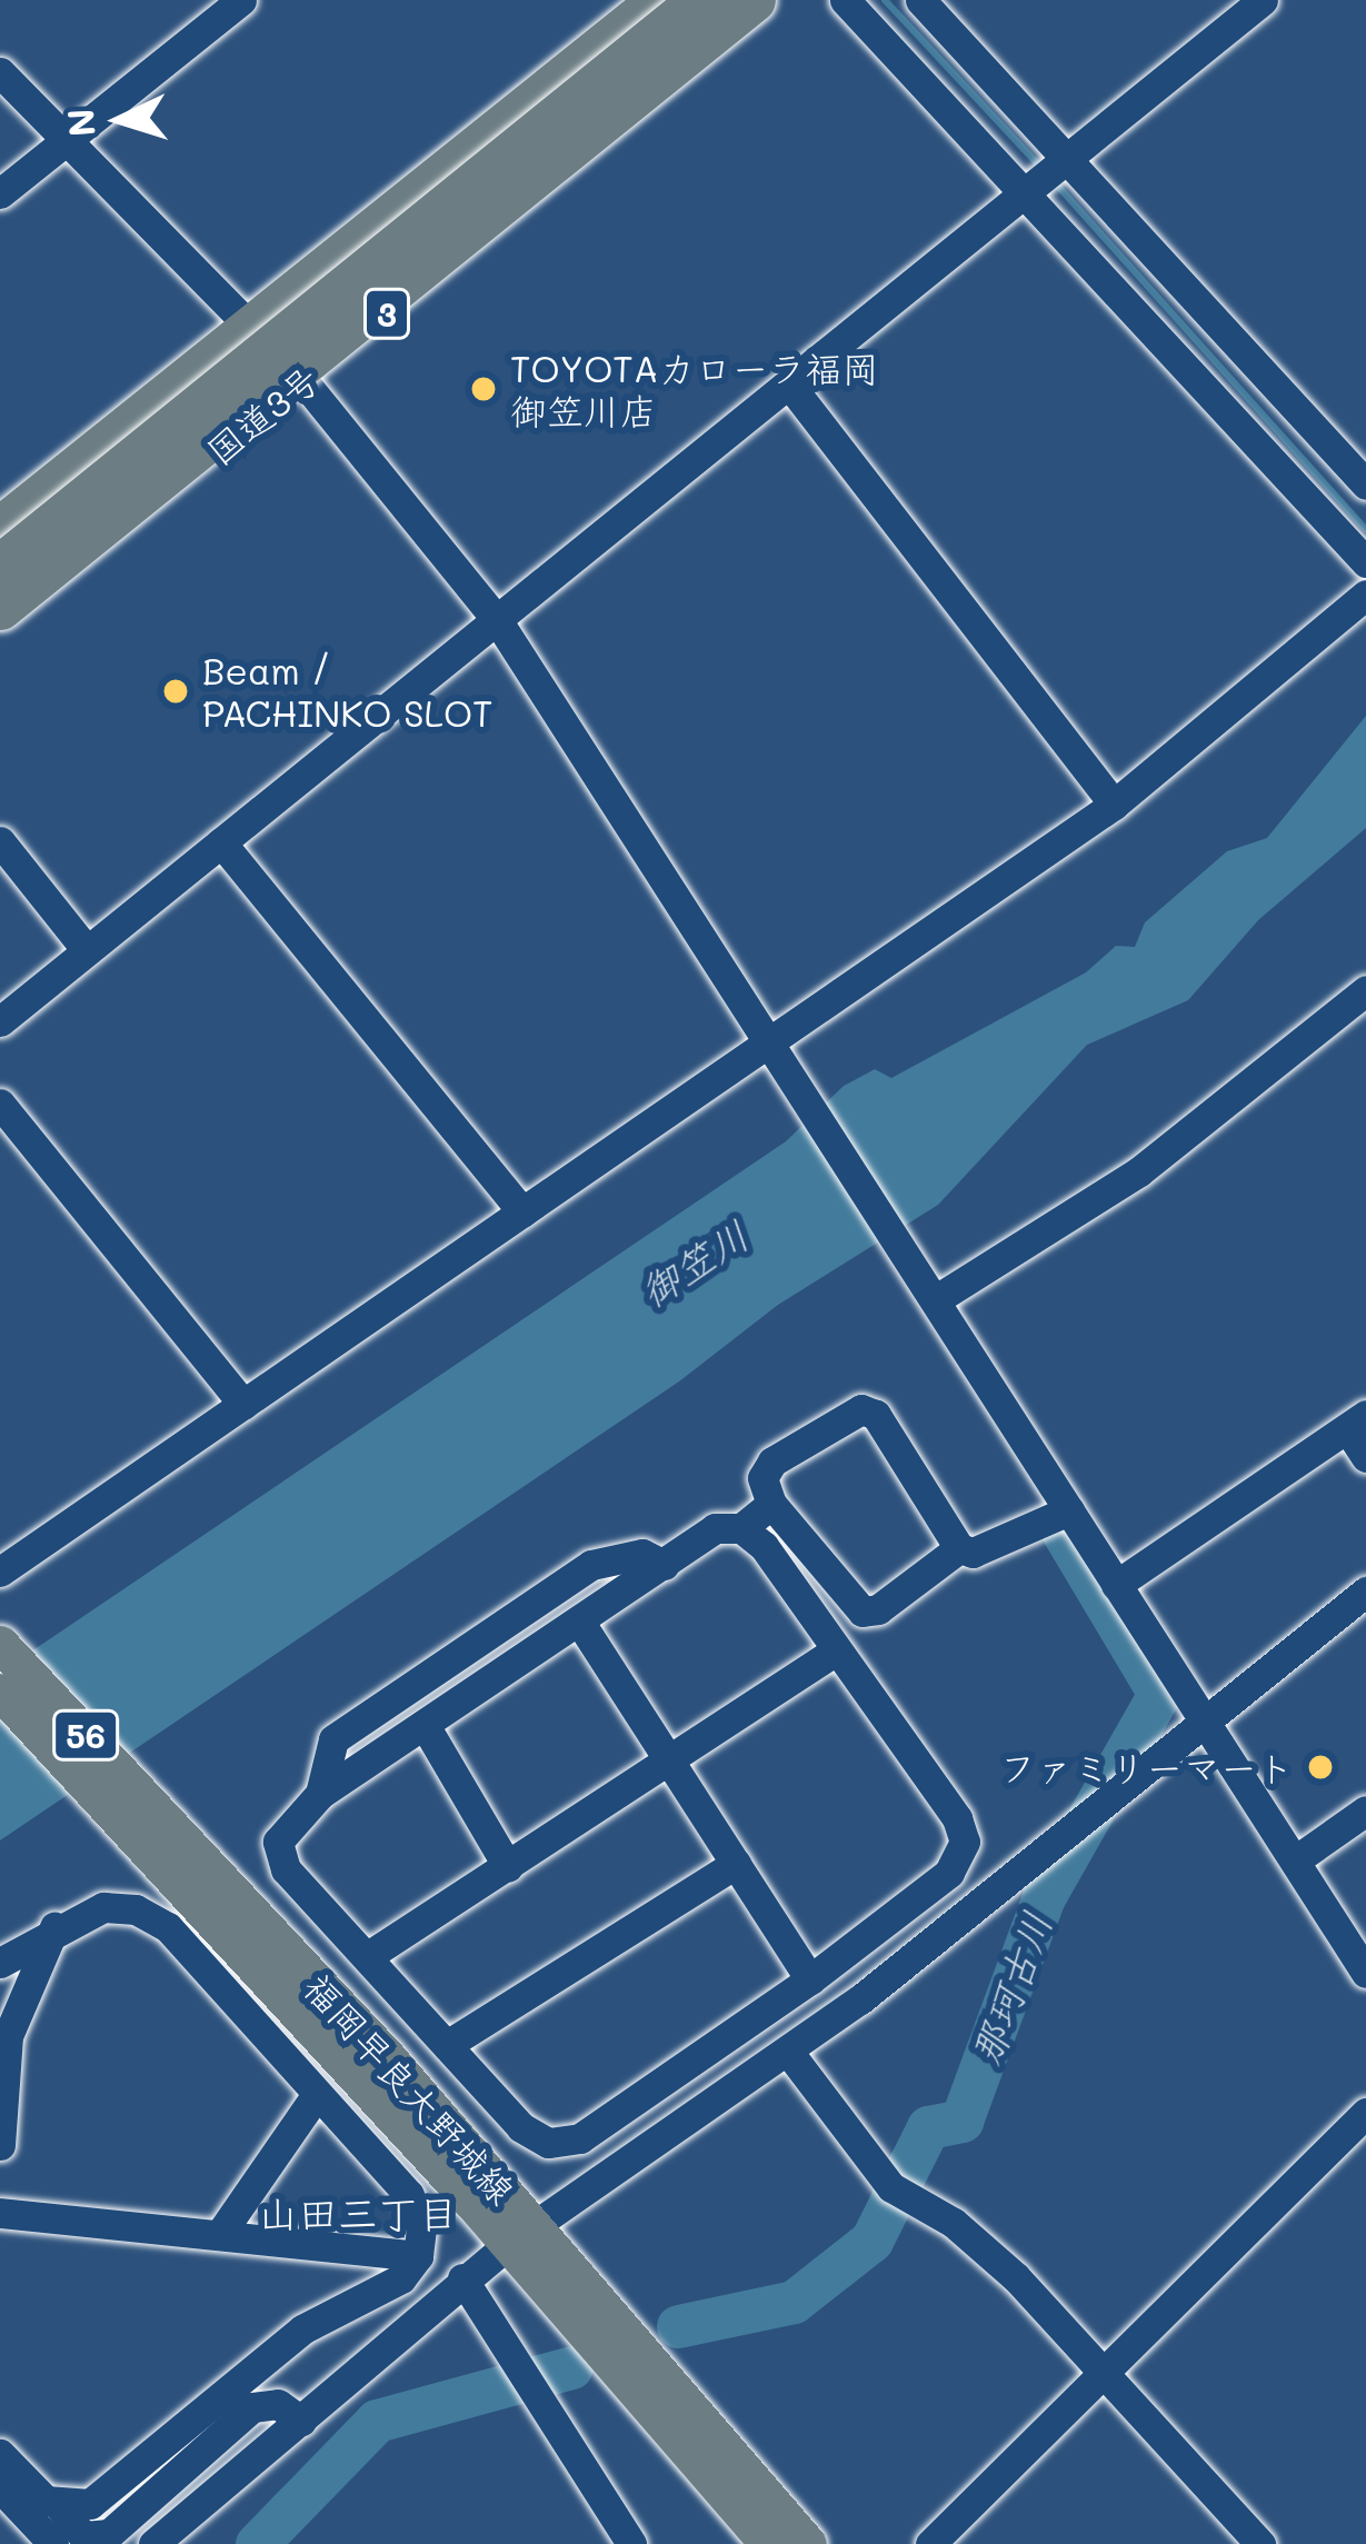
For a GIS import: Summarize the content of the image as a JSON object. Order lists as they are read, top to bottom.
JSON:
{
  "streets": {
    "highway": ["3", "国道3号"],
    "main road": ["56", "福岡早良大野城線"]
  },
  "districts": ["山田三丁目"],
  "water": ["御笠川", "那珂古川"],
  "places": ["TOYOTAカローラ福岡 御笠川店", "Beam / PACHINKO SLOT", "ファミリーマート"],
  "north": "left"
}
